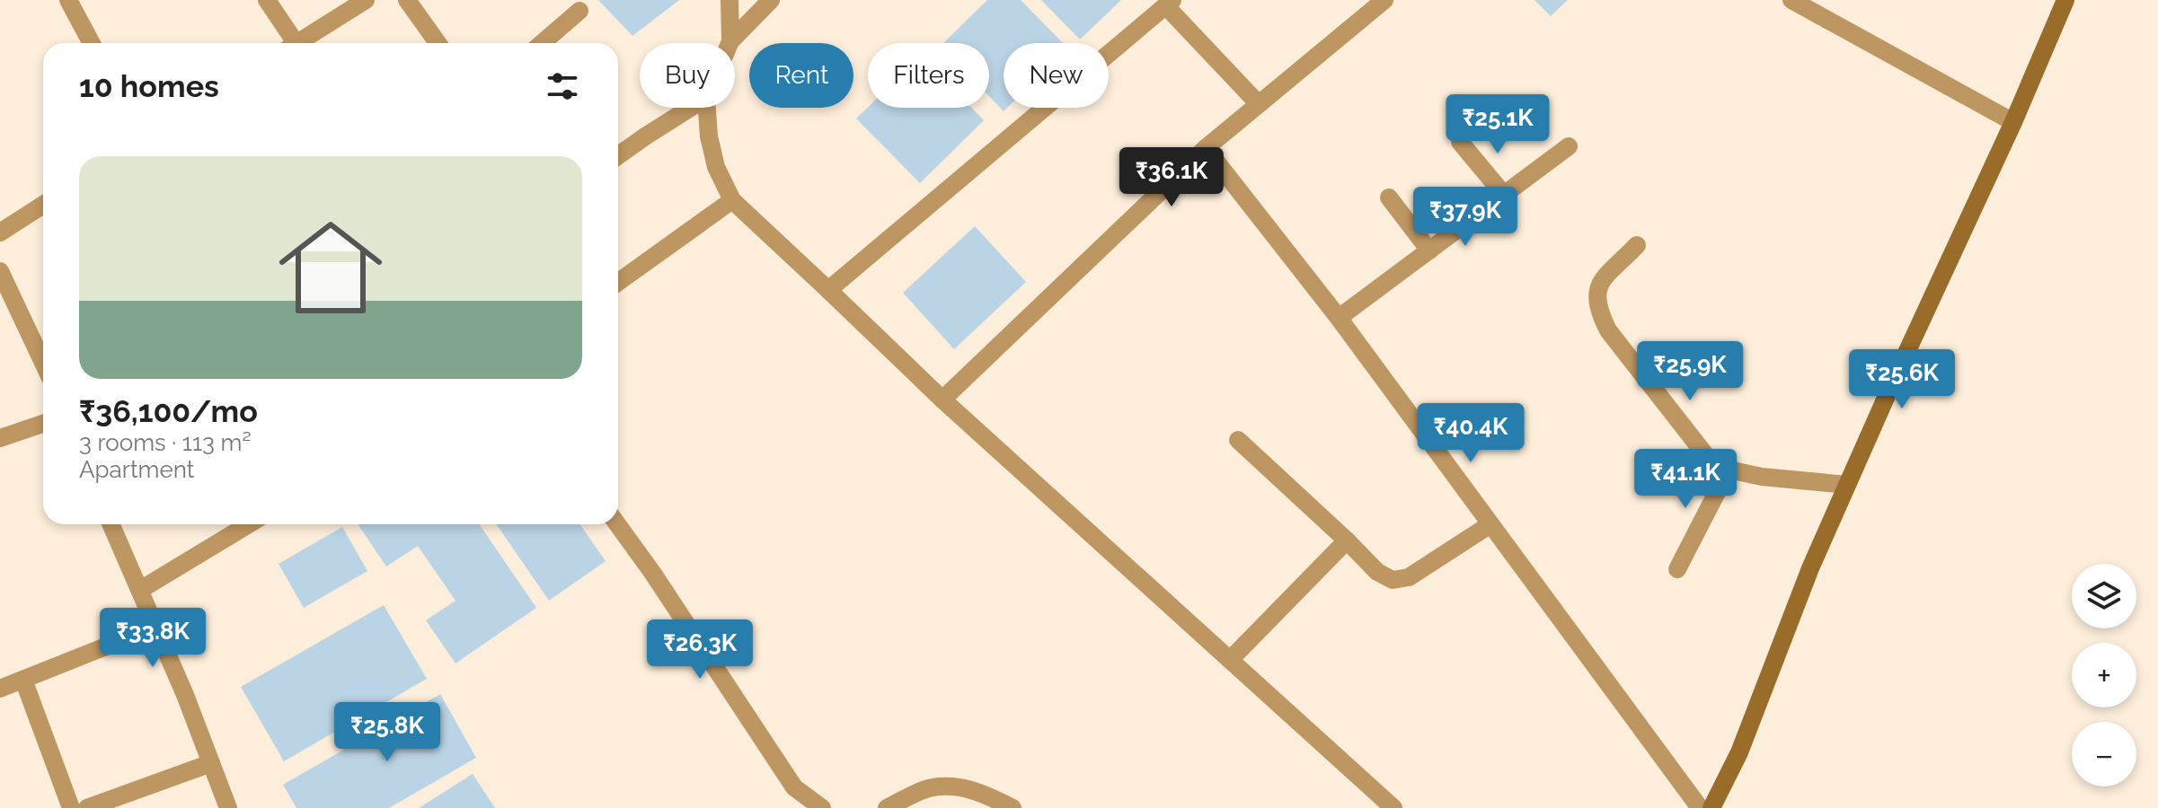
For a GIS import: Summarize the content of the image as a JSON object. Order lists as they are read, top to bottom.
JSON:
{
  "page": {
    "chip": [
      "Buy",
      "Rent",
      "Filters",
      "New"
    ],
    "heading": "10 homes",
    "price": [
      "₹25.1K",
      "₹36.1K",
      "₹37.9K",
      "₹25.9K",
      "₹25.6K",
      "₹40.4K",
      "₹41.1K",
      "₹33.8K",
      "₹26.3K",
      "₹25.8K"
    ],
    "list": [
      {
        "name": "₹36,100/mo",
        "note": "3 rooms · 113 m² · Apartment"
      }
    ],
    "map_buttons": ["+", "−"]
  }
}
